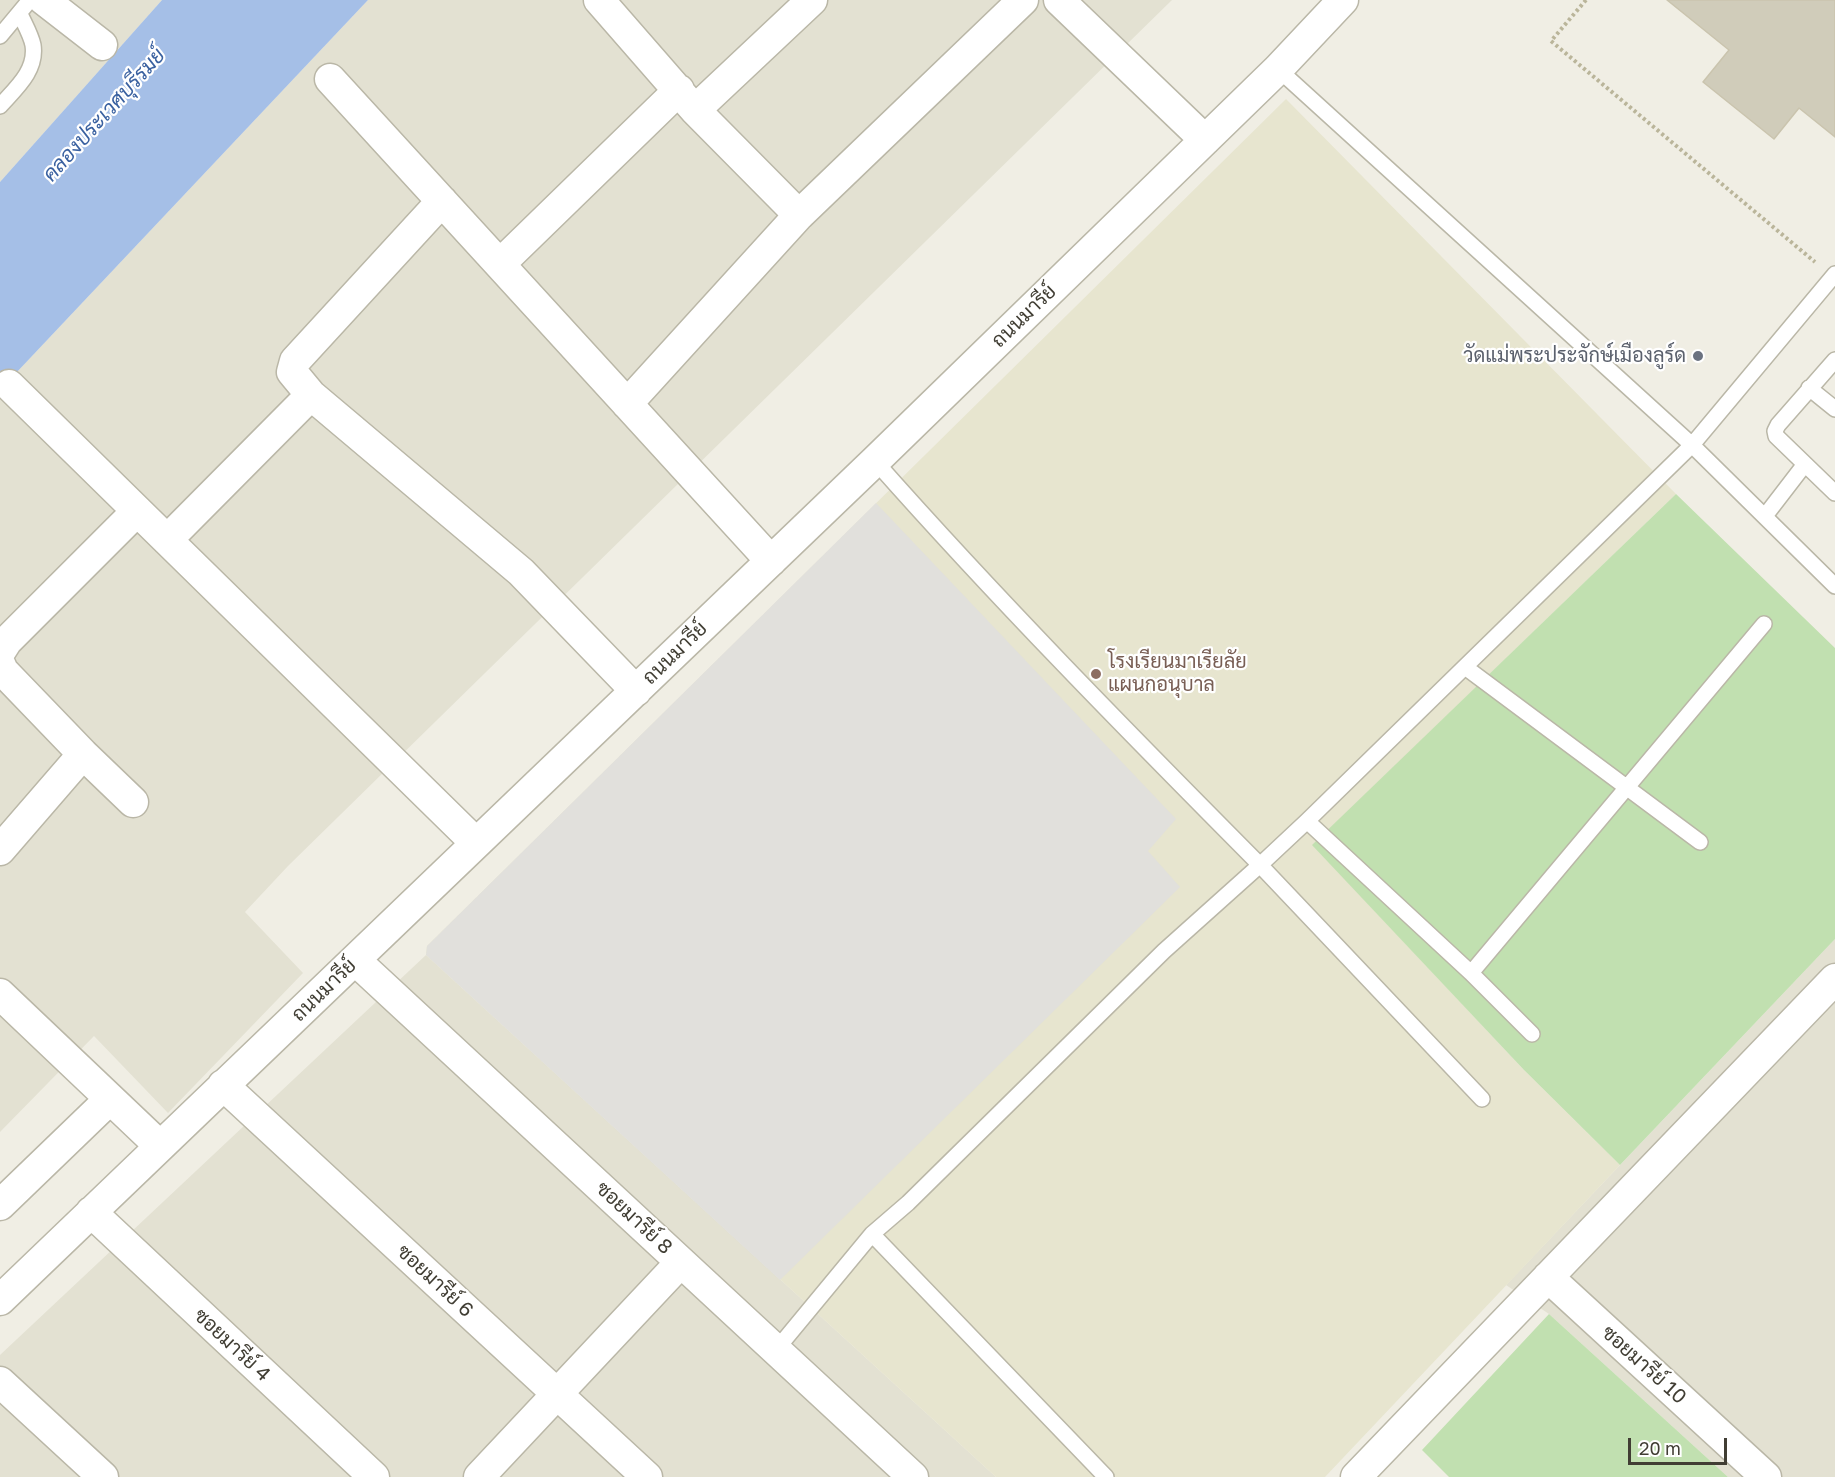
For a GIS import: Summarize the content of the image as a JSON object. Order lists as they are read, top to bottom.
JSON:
{
  "streets": {
    "street": [
      "ถนนมารีย์",
      "ซอยมารีย์ 8",
      "ซอยมารีย์ 6",
      "ซอยมารีย์ 4",
      "ซอยมารีย์ 10"
    ]
  },
  "crossings": [
    ["ถนนมารีย์", "ซอยมารีย์ 8"],
    ["ถนนมารีย์", "ซอยมารีย์ 6"],
    ["ถนนมารีย์", "ซอยมารีย์ 4"]
  ],
  "water": ["คลองประเวศบุรีรมย์"],
  "places": ["วัดแม่พระประจักษ์เมืองลูร์ด", "โรงเรียนมาเรียลัย แผนกอนุบาล"],
  "scale_bar": "20 m"
}
